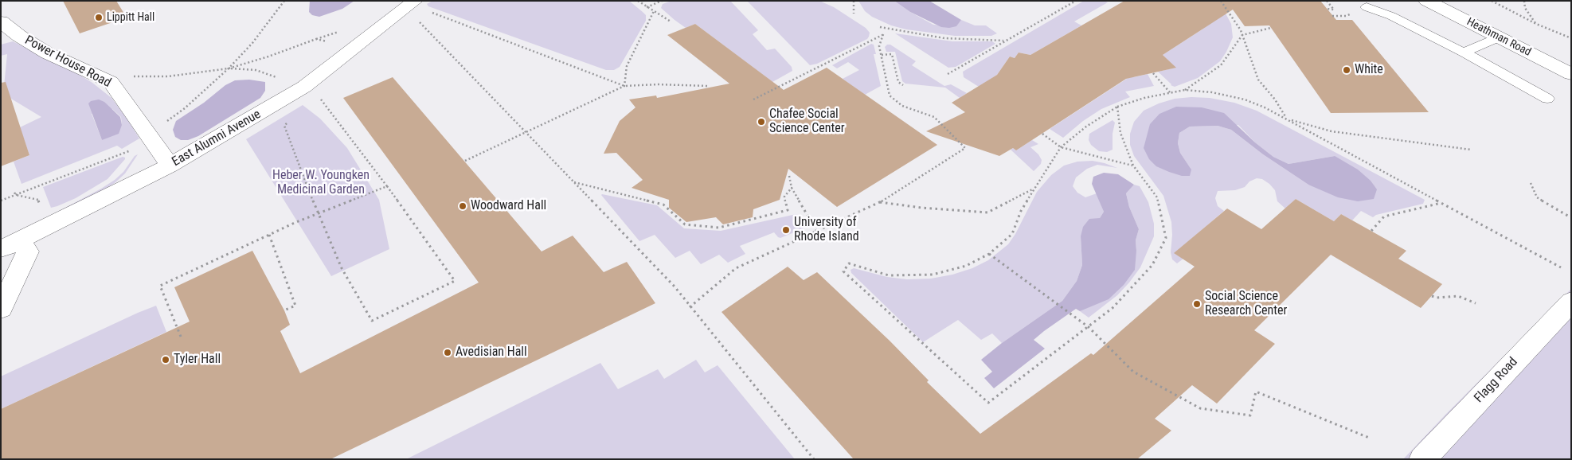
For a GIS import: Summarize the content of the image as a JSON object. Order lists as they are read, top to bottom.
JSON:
{
  "streets": {
    "street": [
      "Heathman Road",
      "Power House Road",
      "East Alumni Avenue",
      "Flagg Road"
    ]
  },
  "crossings": [
    ["Power House Road", "East Alumni Avenue"]
  ],
  "parks": ["Heber W. Youngken Medicinal Garden"],
  "places": [
    "Lippitt Hall",
    "White",
    "Chafee Social Science Center",
    "Woodward Hall",
    "University of Rhode Island",
    "Social Science Research Center",
    "Avedisian Hall",
    "Tyler Hall"
  ]
}
